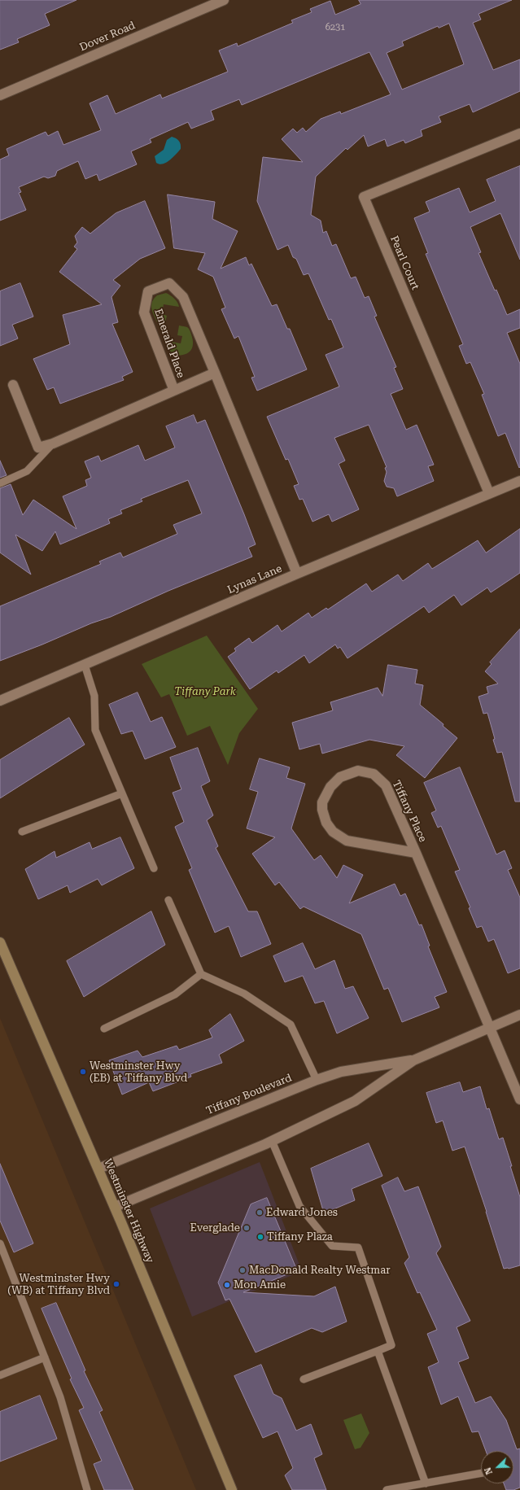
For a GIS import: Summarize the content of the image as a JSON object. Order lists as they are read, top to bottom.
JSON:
{
  "streets": {
    "main road": ["Westminster Highway"],
    "street": [
      "Dover Road",
      "Pearl Court",
      "Emerald Place",
      "Lynas Lane",
      "Tiffany Place",
      "Tiffany Boulevard"
    ]
  },
  "crossings": [
    ["Pearl Court", "Lynas Lane"],
    ["Emerald Place", "Lynas Lane"],
    ["Tiffany Place", "Tiffany Boulevard"],
    ["Tiffany Boulevard", "Westminster Highway"]
  ],
  "parks": ["Tiffany Park"],
  "places": [
    "Westminster Hwy (EB) at Tiffany Blvd",
    "Edward Jones",
    "Everglade",
    "Tiffany Plaza",
    "MacDonald Realty Westmar",
    "Westminster Hwy (WB) at Tiffany Blvd",
    "Mon Amie"
  ],
  "house_numbers": ["6231"],
  "north": "bottom left"
}
